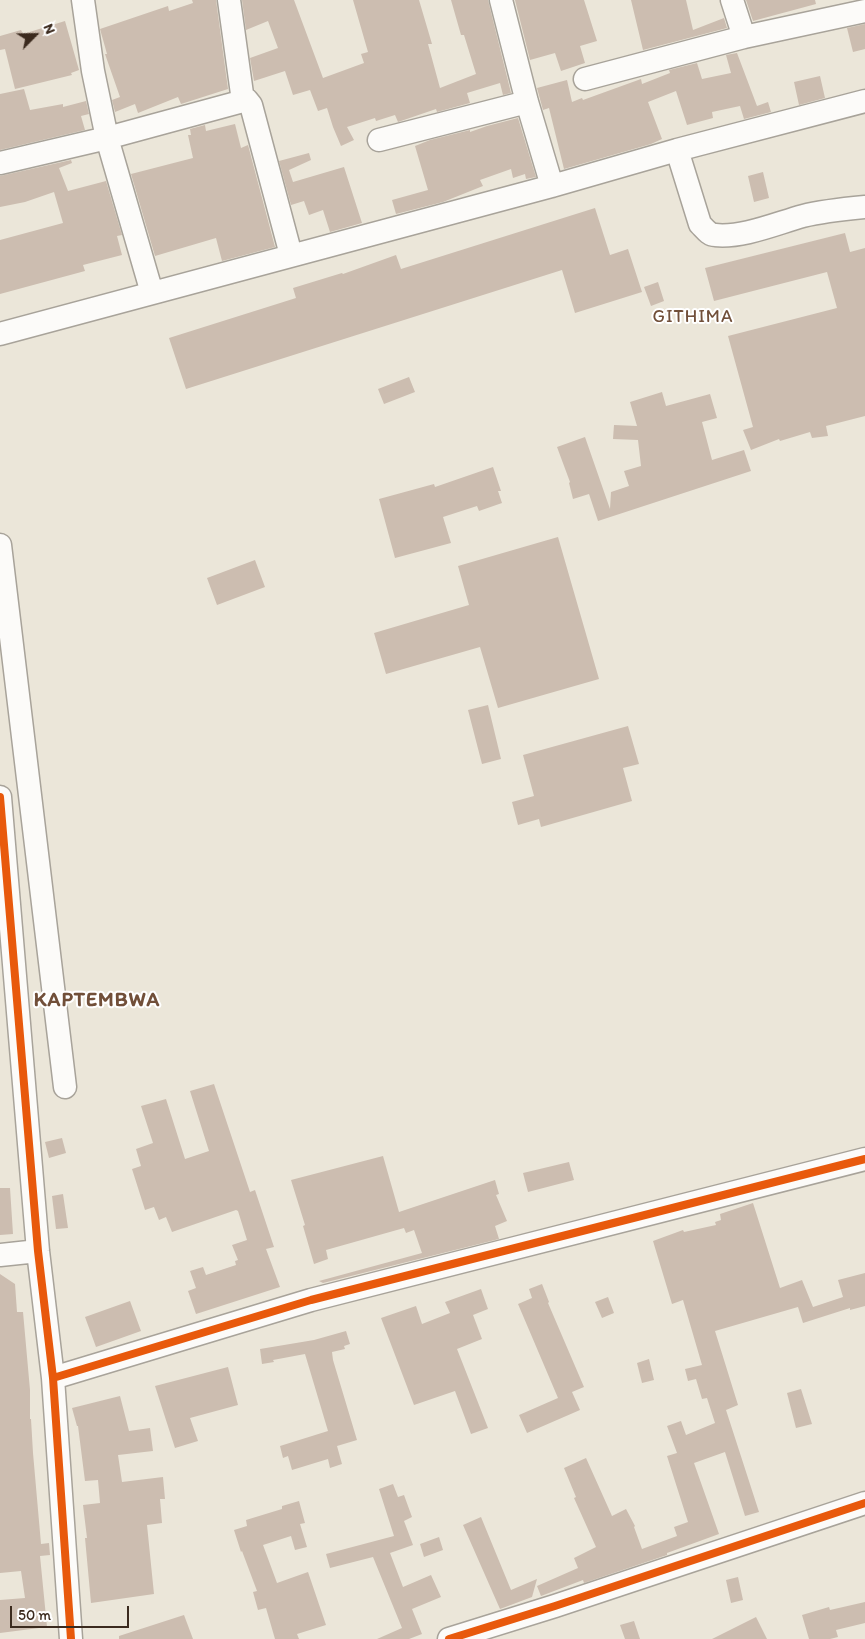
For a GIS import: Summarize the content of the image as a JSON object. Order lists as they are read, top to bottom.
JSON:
{
  "districts": ["GITHIMA", "KAPTEMBWA"],
  "scale_bar": "50 m",
  "north": "top right"
}
